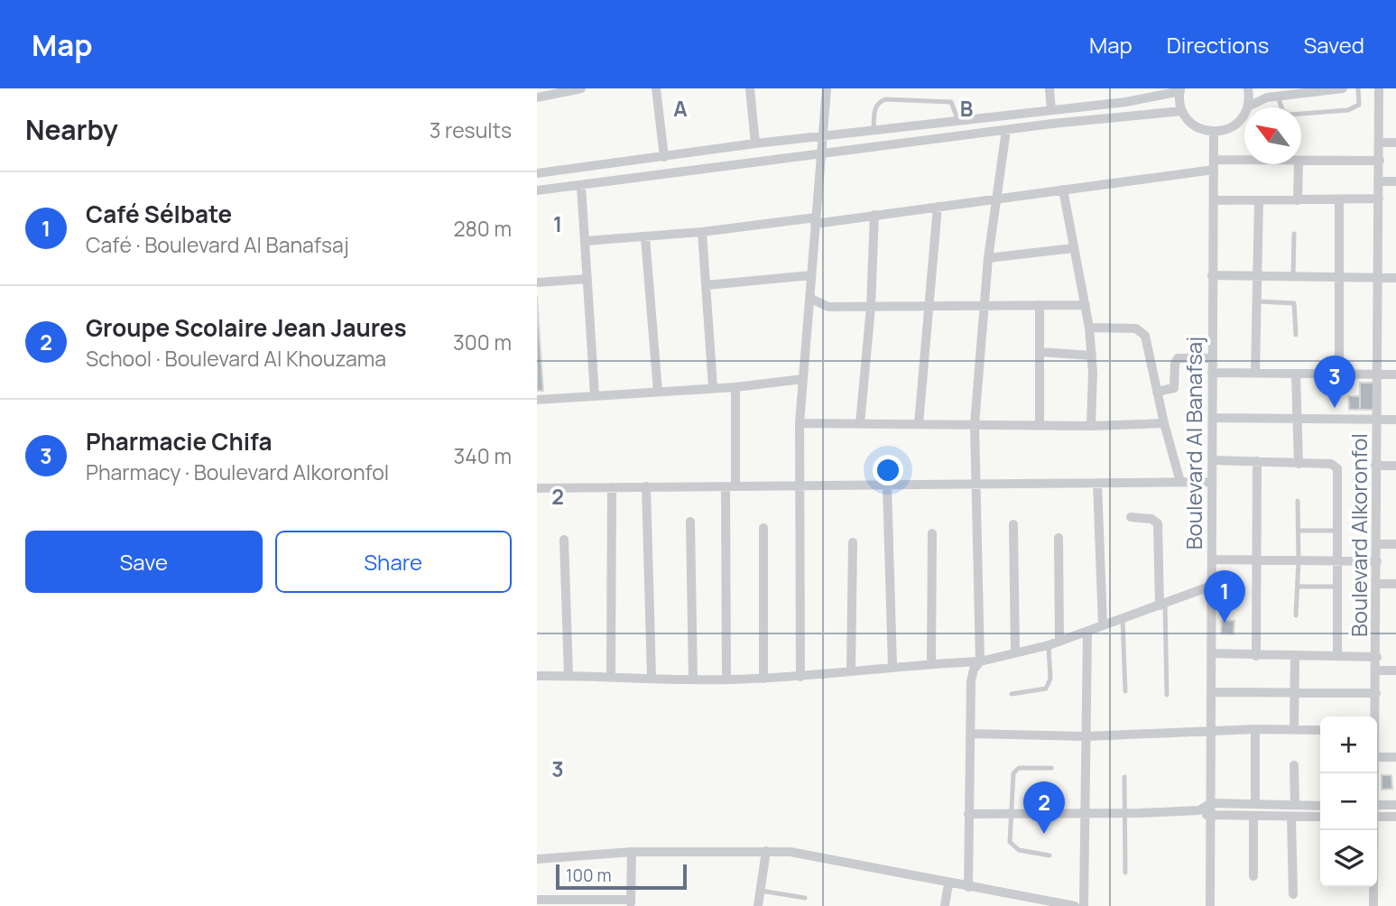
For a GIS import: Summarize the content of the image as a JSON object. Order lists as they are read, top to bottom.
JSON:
{
  "streets": {
    "street": ["Boulevard Al Banafsaj", "Boulevard Alkoronfol"]
  },
  "scale_bar": "100 m",
  "north": "top left",
  "page": {
    "header": "Map",
    "nav": ["Map", "Directions", "Saved"],
    "heading": ["Nearby", "3 results"],
    "list": [
      {
        "mark": "1",
        "name": "Café Sélbate",
        "note": "Café · Boulevard Al Banafsaj",
        "value": "280 m"
      },
      {
        "mark": "2",
        "name": "Groupe Scolaire Jean Jaures",
        "note": "School · Boulevard Al Khouzama",
        "value": "300 m"
      },
      {
        "mark": "3",
        "name": "Pharmacie Chifa",
        "note": "Pharmacy · Boulevard Alkoronfol",
        "value": "340 m"
      }
    ],
    "pins": ["3", "1", "2"],
    "buttons": ["Save", "Share"],
    "map_buttons": ["+", "−"],
    "scale": "100 m"
  },
  "grid": {
    "columns": ["A", "B"],
    "rows": ["1", "2", "3"]
  }
}
